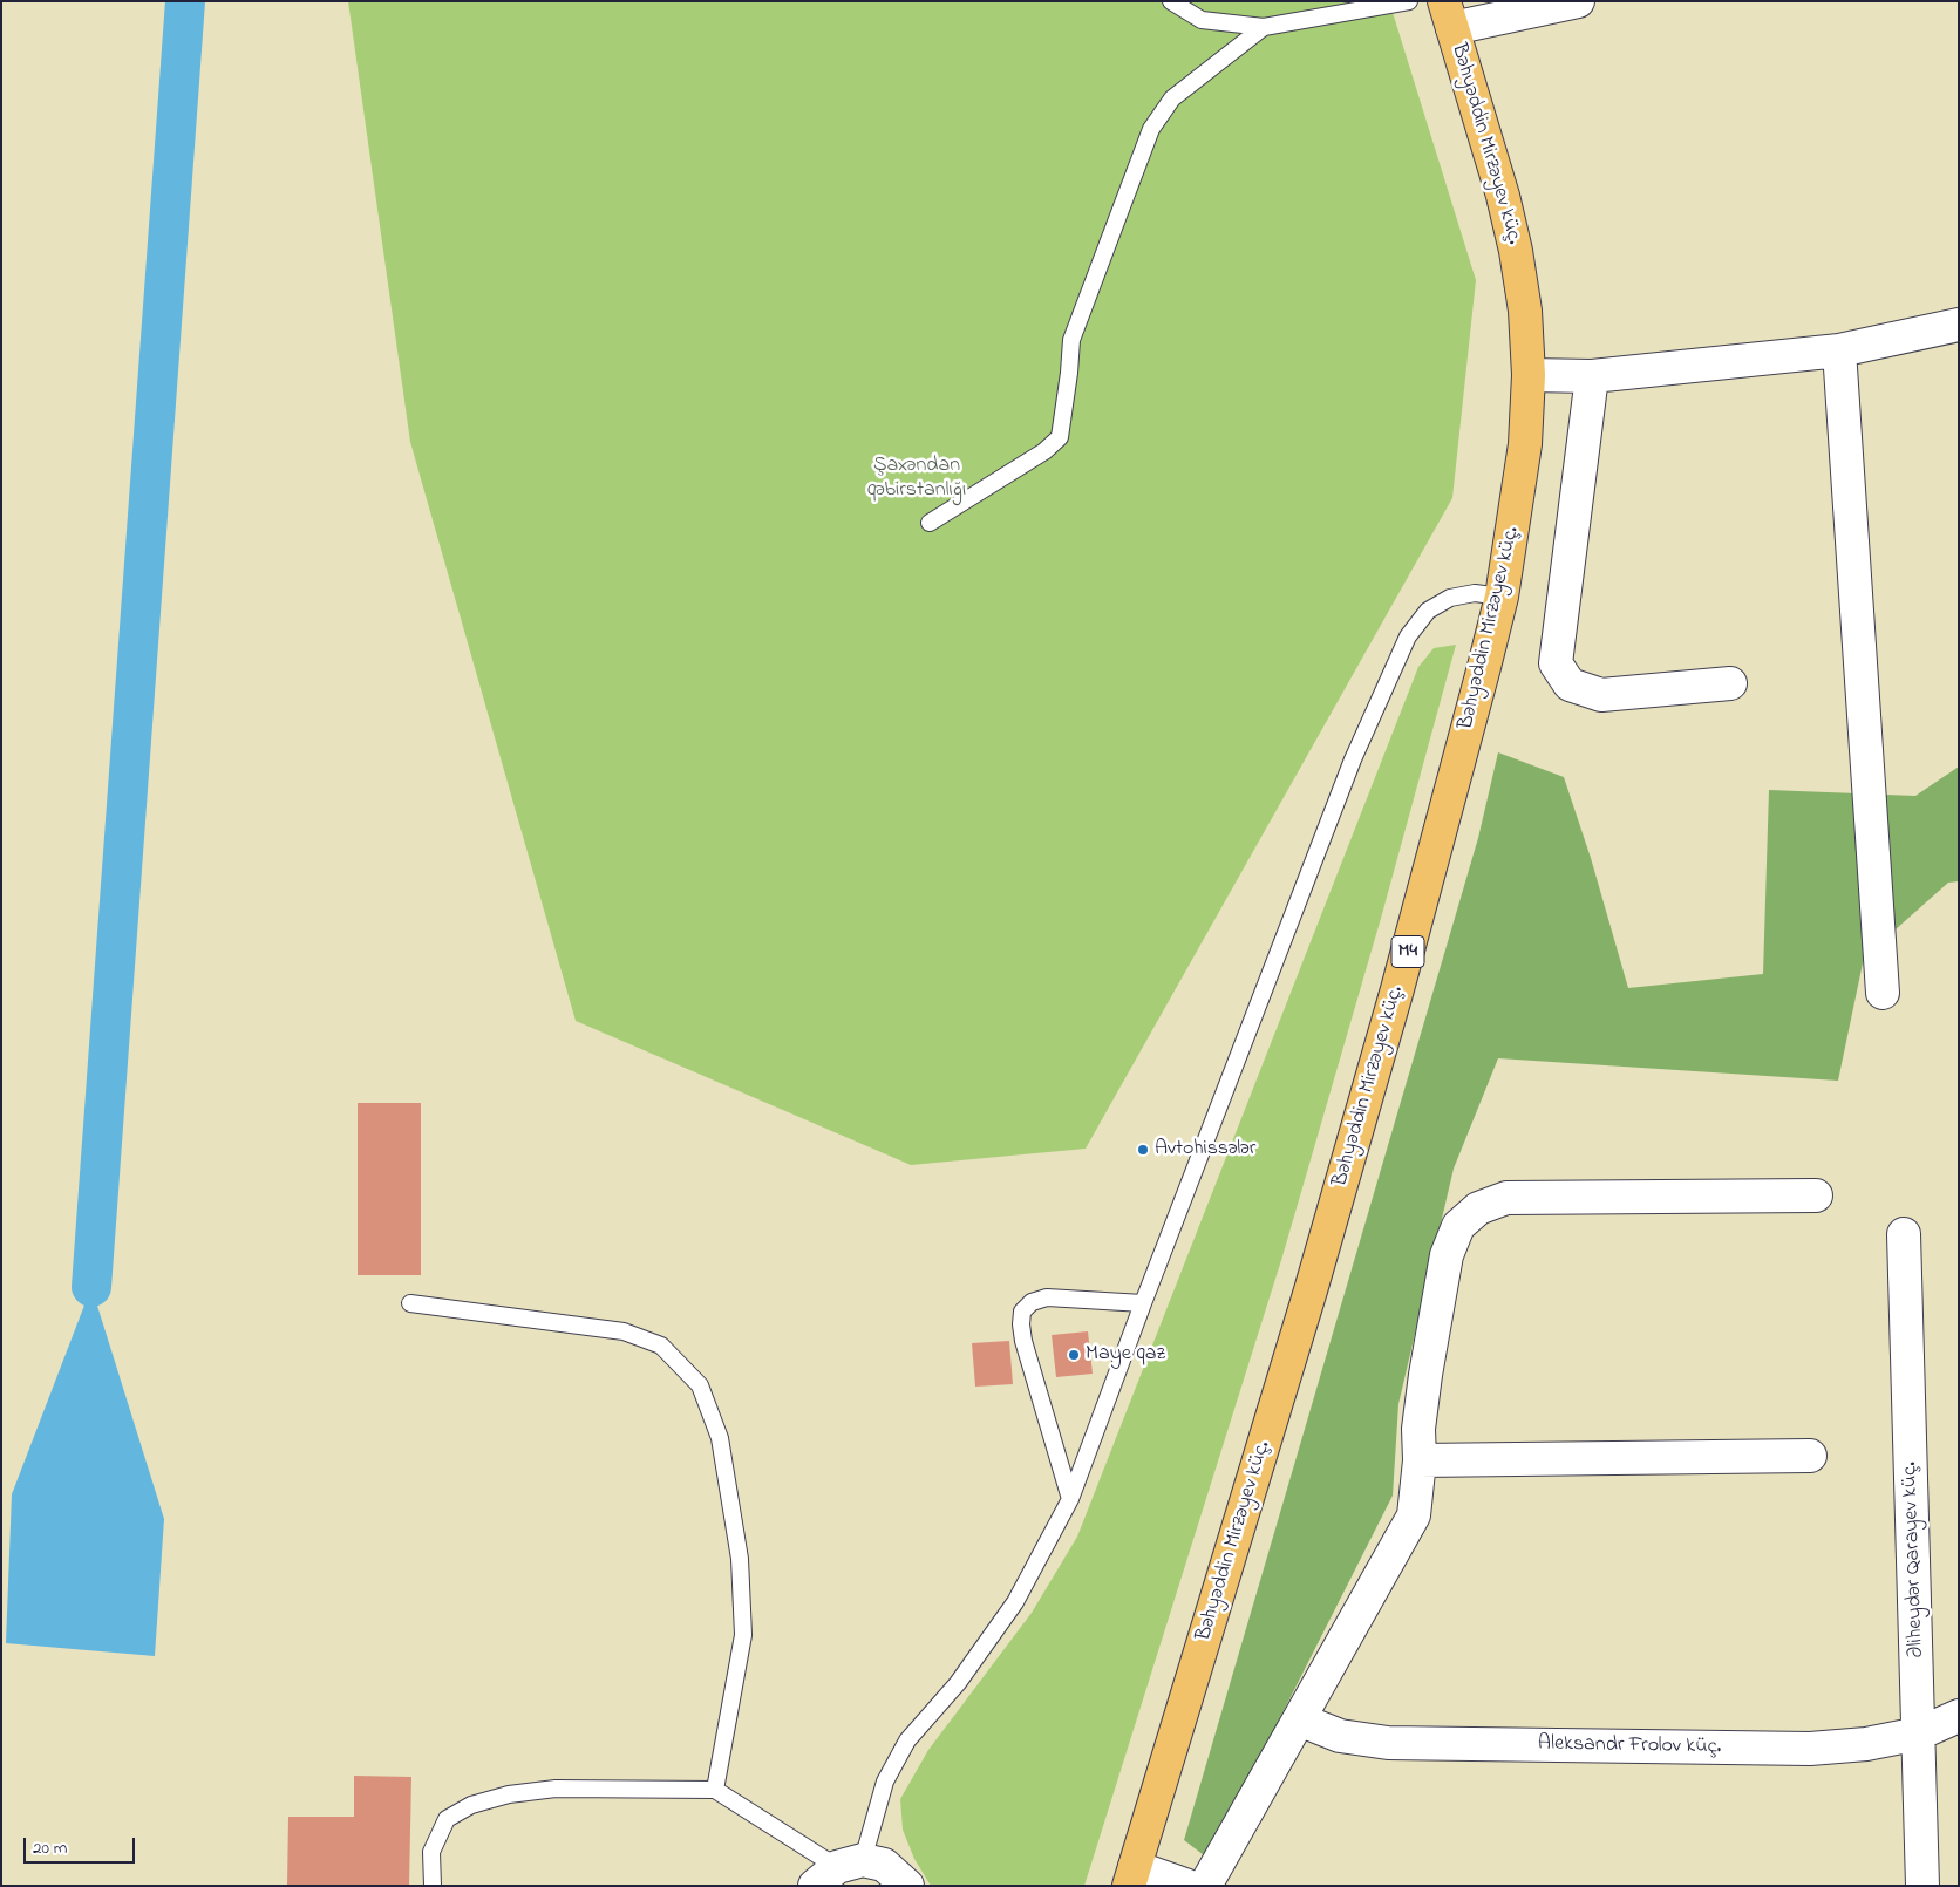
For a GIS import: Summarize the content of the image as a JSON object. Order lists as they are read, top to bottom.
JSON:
{
  "streets": {
    "highway": ["Bəhyəddin Mirzəyev küç.", "M4"],
    "street": ["Əliheydər Qarayev küç.", "Aleksandr Frolov küç."]
  },
  "crossings": [
    ["Əliheydər Qarayev küç.", "Aleksandr Frolov küç."]
  ],
  "parks": ["Şaxəndan qəbirstanlığı"],
  "places": ["Avtohissələr", "Maye qaz"],
  "scale_bar": "20 m"
}
